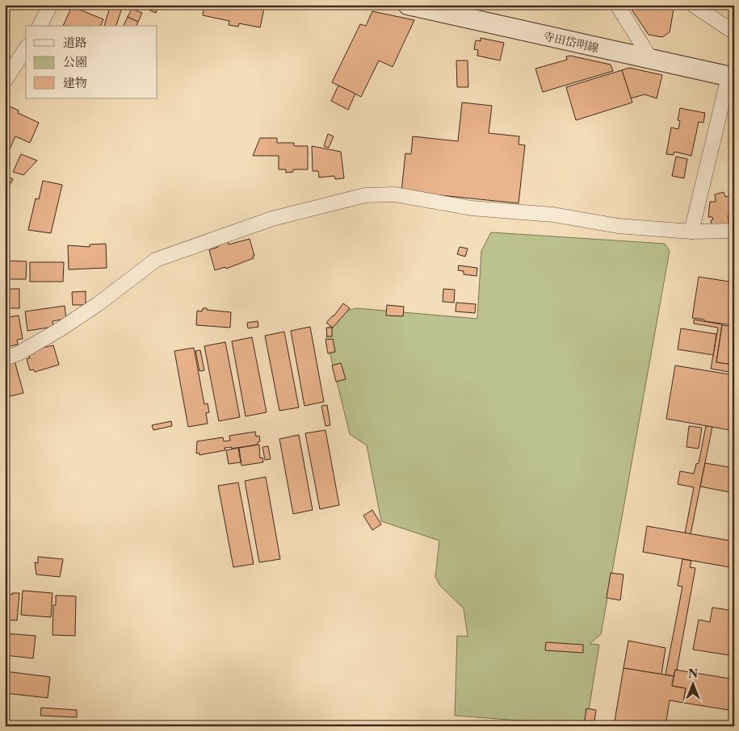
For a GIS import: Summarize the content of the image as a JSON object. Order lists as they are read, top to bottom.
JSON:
{
  "streets": {
    "main road": ["寺田岱明線"]
  },
  "legend": ["道路", "公園", "建物"],
  "north": "top"
}
